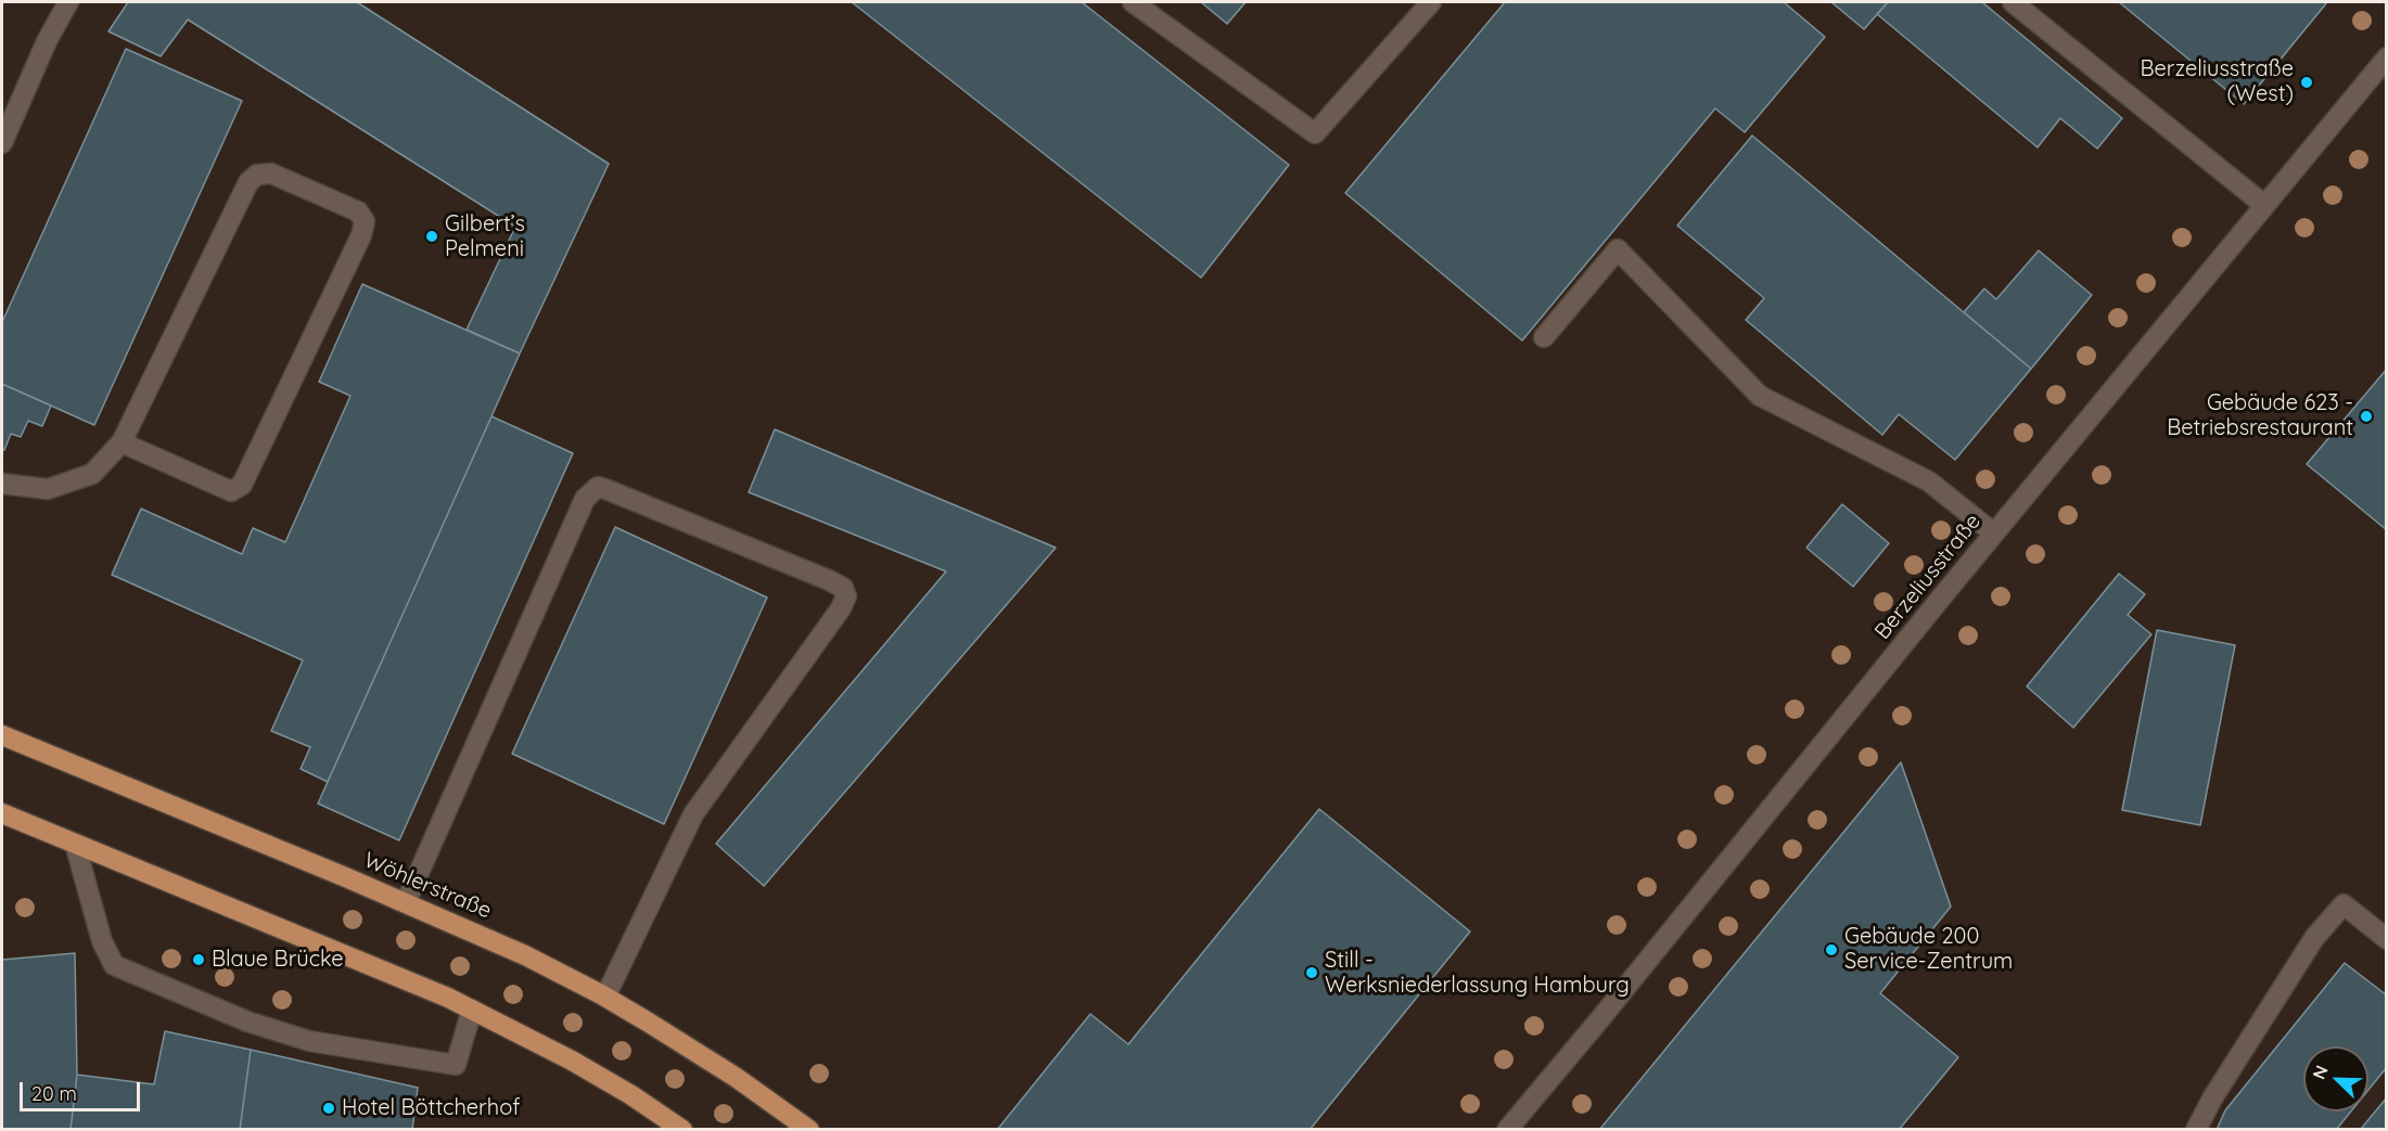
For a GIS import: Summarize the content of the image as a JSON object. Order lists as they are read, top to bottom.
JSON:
{
  "streets": {
    "main road": ["Wöhlerstraße"],
    "street": ["Berzeliusstraße"]
  },
  "places": [
    "Berzeliusstraße (West)",
    "Gilbert’s Pelmeni",
    "Gebäude 623 - Betriebsrestaurant",
    "Gebäude 200 Service-Zentrum",
    "Blaue Brücke",
    "Still - Werksniederlassung Hamburg",
    "Hotel Böttcherhof"
  ],
  "scale_bar": "20 m",
  "north": "top left"
}
